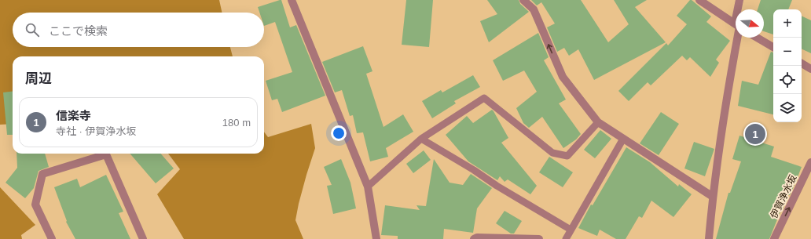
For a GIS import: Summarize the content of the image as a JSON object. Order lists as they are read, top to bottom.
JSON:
{
  "streets": {
    "street": ["伊賀浄水坂"]
  },
  "one_way": ["伊賀浄水坂"],
  "north": "right",
  "page": {
    "map_buttons": ["+", "−"],
    "search": "ここで検索",
    "heading": "周辺",
    "list": [
      {
        "mark": "1",
        "name": "信楽寺",
        "note": "寺社 · 伊賀浄水坂",
        "value": "180 m"
      }
    ],
    "pins": "1"
  }
}
